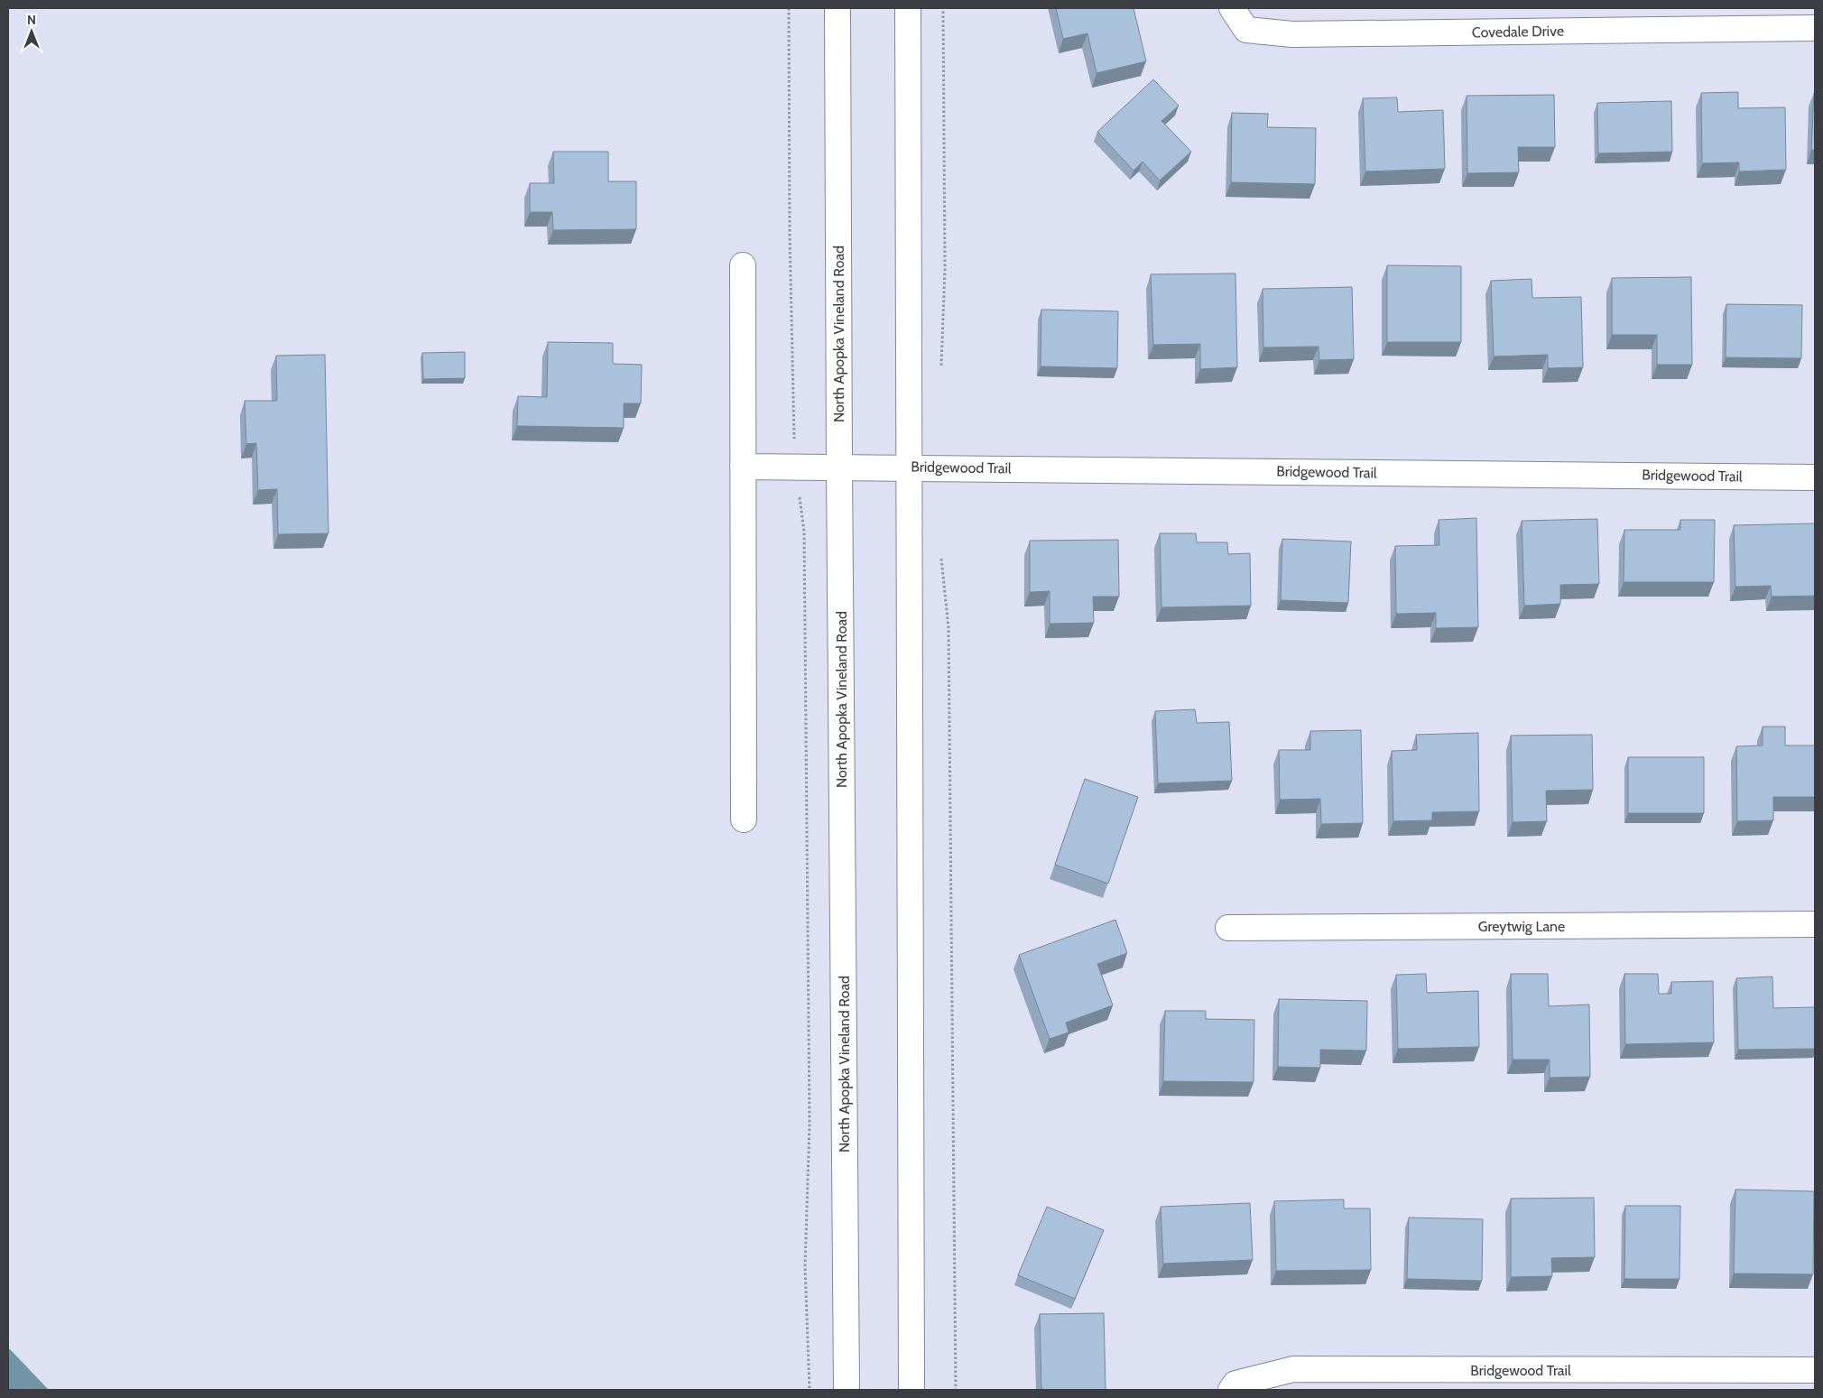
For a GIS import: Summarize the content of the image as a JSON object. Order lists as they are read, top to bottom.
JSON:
{
  "streets": {
    "street": [
      "Covedale Drive",
      "North Apopka Vineland Road",
      "Bridgewood Trail",
      "Greytwig Lane"
    ]
  },
  "crossings": [
    ["North Apopka Vineland Road", "Bridgewood Trail"]
  ],
  "north": "top"
}
